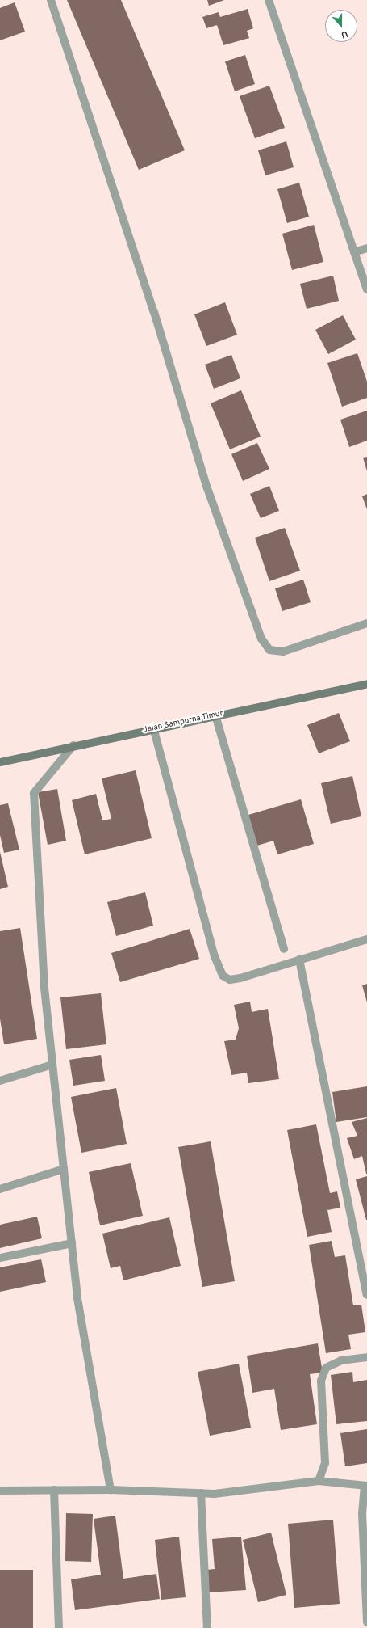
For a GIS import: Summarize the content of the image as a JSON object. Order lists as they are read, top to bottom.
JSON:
{
  "streets": {
    "street": ["Jalan Sampurna Timur"]
  },
  "north": "bottom"
}
